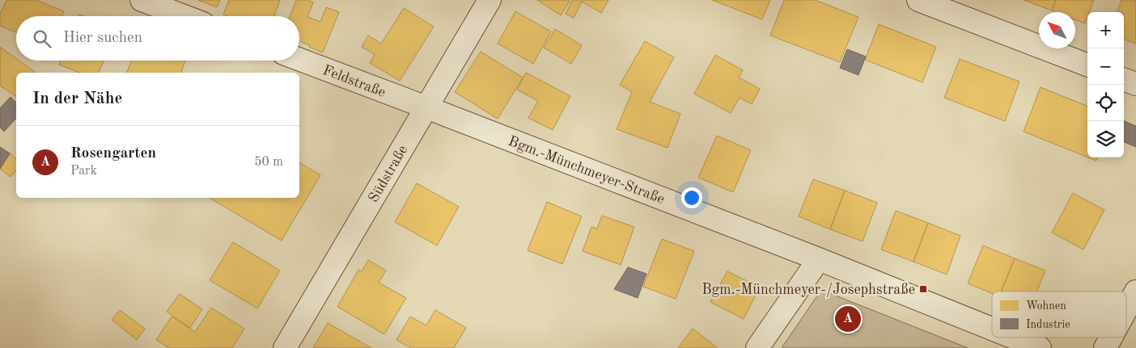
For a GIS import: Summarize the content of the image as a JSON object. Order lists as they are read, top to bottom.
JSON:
{
  "streets": {
    "street": ["Feldstraße", "Bgm.-Münchmeyer-Straße", "Südstraße"]
  },
  "crossings": [
    ["Feldstraße", "Bgm.-Münchmeyer-Straße"],
    ["Feldstraße", "Südstraße"],
    ["Bgm.-Münchmeyer-Straße", "Südstraße"]
  ],
  "places": {
    "transit": ["Bgm.-Münchmeyer-/Josephstraße"]
  },
  "legend": ["Wohnen", "Industrie"],
  "north": "top left",
  "page": {
    "map_buttons": ["+", "−"],
    "search": "Hier suchen",
    "heading": "In der Nähe",
    "list": [
      {
        "mark": "A",
        "name": "Rosengarten",
        "note": "Park",
        "value": "50 m"
      }
    ],
    "pins": "A"
  }
}
